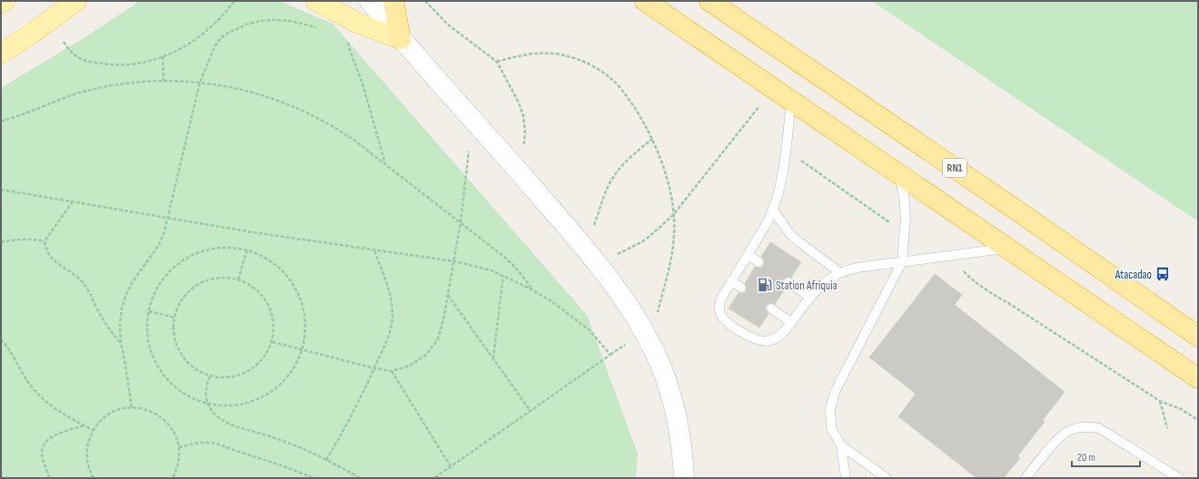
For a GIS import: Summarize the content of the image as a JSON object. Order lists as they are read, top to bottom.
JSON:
{
  "streets": {
    "highway": ["RN1"]
  },
  "places": {
    "bus stop": ["Atacadao"],
    "fuel station": ["Station Afriquia"]
  },
  "scale_bar": "20 m"
}
